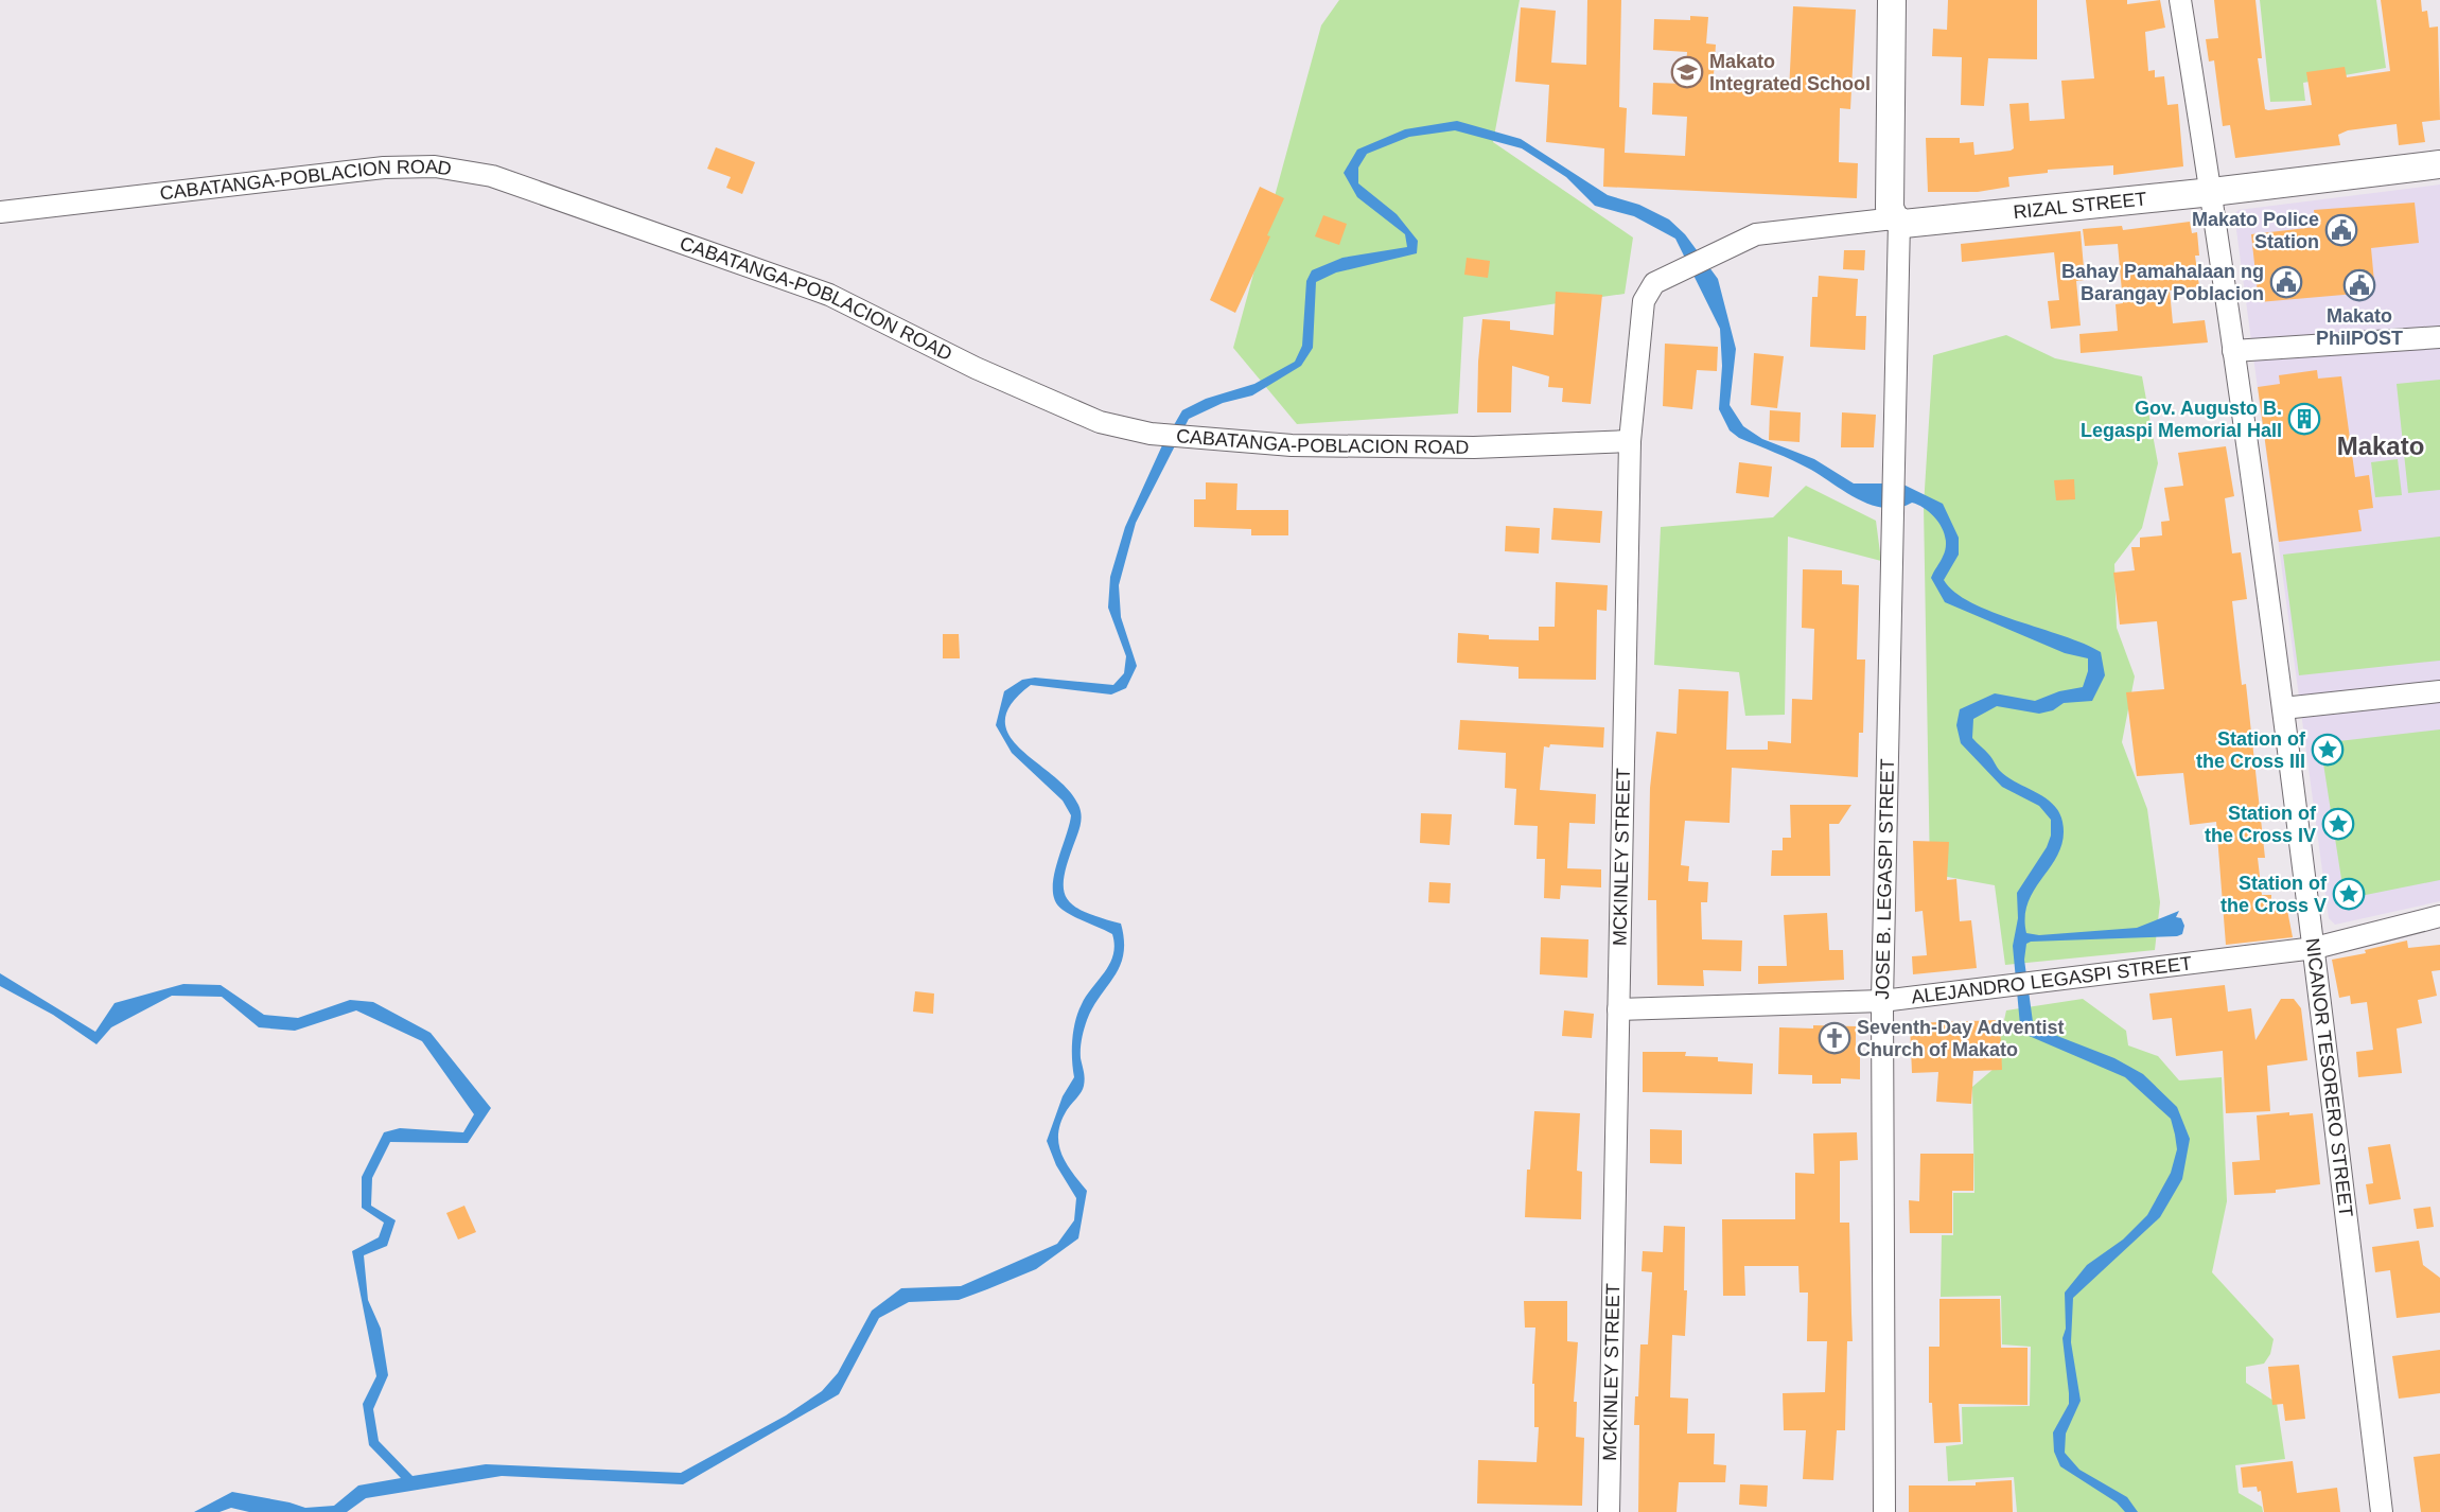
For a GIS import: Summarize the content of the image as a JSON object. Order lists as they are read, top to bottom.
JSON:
{
  "streets": {
    "main road": ["RIZAL STREET"],
    "street": [
      "CABATANGA-POBLACION ROAD",
      "MCKINLEY STREET",
      "JOSE B. LEGASPI STREET",
      "ALEJANDRO LEGASPI STREET",
      "NICANOR TESORERO STREET"
    ]
  },
  "crossings": [
    ["CABATANGA-POBLACION ROAD", "MCKINLEY STREET"],
    ["RIZAL STREET", "MCKINLEY STREET"],
    ["RIZAL STREET", "JOSE B. LEGASPI STREET"],
    ["RIZAL STREET", "NICANOR TESORERO STREET"],
    ["MCKINLEY STREET", "ALEJANDRO LEGASPI STREET"],
    ["JOSE B. LEGASPI STREET", "ALEJANDRO LEGASPI STREET"],
    ["ALEJANDRO LEGASPI STREET", "NICANOR TESORERO STREET"]
  ],
  "districts": ["Makato"],
  "places": {
    "school or university": ["Makato Integrated School"],
    "public building": ["Makato Police Station", "Bahay Pamahalaan ng Barangay Poblacion", "Makato PhilPOST"],
    "building": ["Gov. Augusto B. Legaspi Memorial Hall"],
    "place": ["Station of the Cross III", "Station of the Cross IV", "Station of the Cross V"],
    "church": ["Seventh-Day Adventist Church of Makato"]
  }
}
